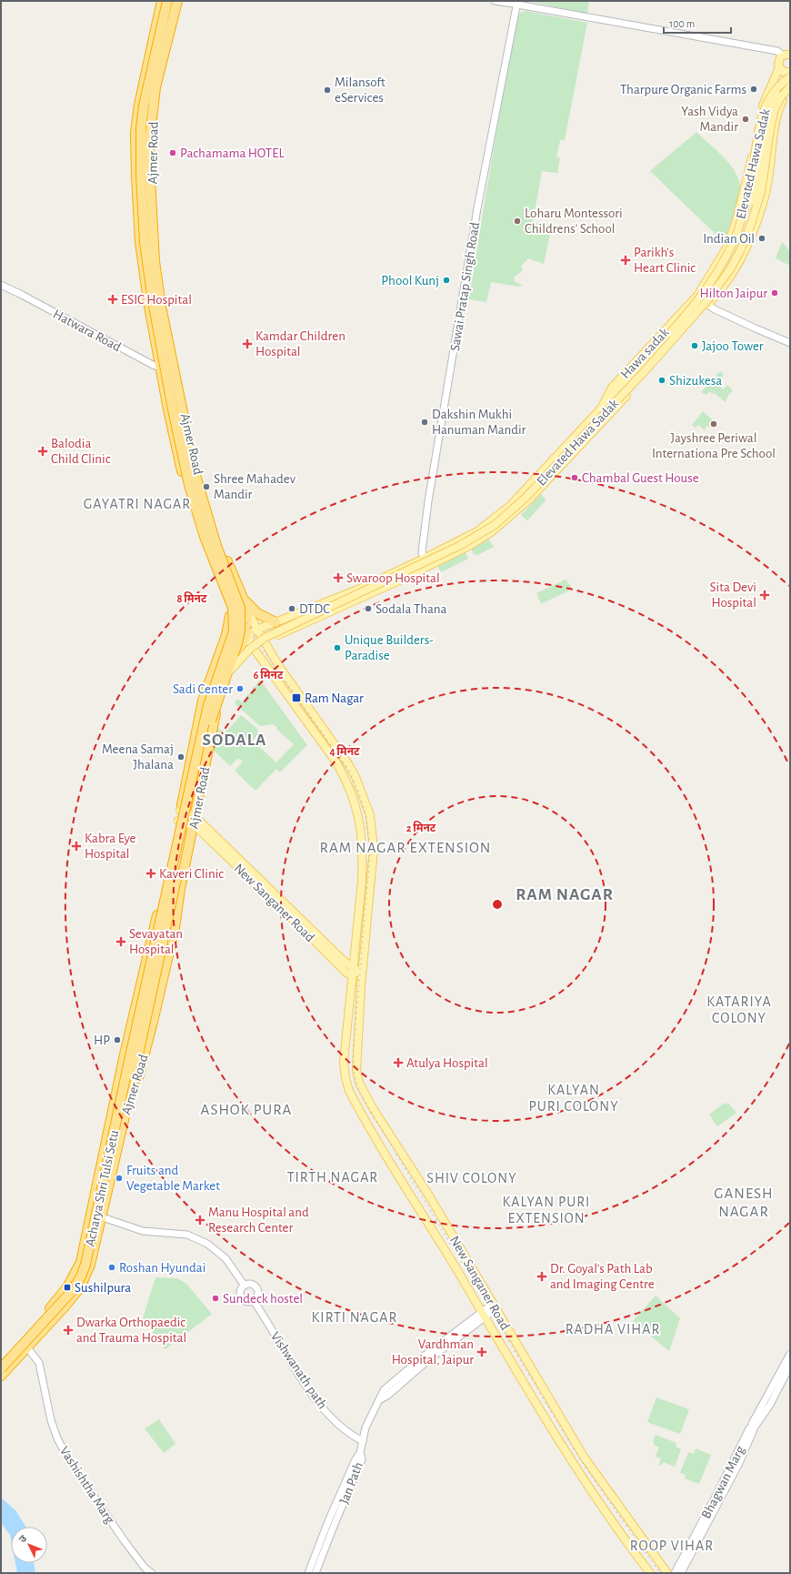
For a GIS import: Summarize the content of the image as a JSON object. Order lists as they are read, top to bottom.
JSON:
{
  "streets": {
    "highway": ["Ajmer Road", "Acharya Shri Tulsi Setu"],
    "main road": ["Elevated Hawa Sadak", "Hawa sadak", "New Sanganer Road"],
    "street": [
      "Sawai Pratap Singh Road",
      "Hatwara Road",
      "Vishwanath path",
      "Bhagwan Marg",
      "Jan Path",
      "Vashishtha Marg"
    ]
  },
  "crossings": [
    ["Ajmer Road", "Hatwara Road"],
    ["Ajmer Road", "Hawa sadak"],
    ["Ajmer Road", "New Sanganer Road"],
    ["Ajmer Road", "Vashishtha Marg"],
    ["Elevated Hawa Sadak", "Hawa sadak"],
    ["Sawai Pratap Singh Road", "Hawa sadak"],
    ["Hawa sadak", "New Sanganer Road"],
    ["New Sanganer Road", "Jan Path"],
    ["Vishwanath path", "Jan Path"]
  ],
  "districts": [
    "GAYATRI NAGAR",
    "SODALA",
    "RAM NAGAR EXTENSION",
    "RAM NAGAR",
    "KATARIYA COLONY",
    "KALYAN PURI COLONY",
    "ASHOK PURA",
    "TIRTH NAGAR",
    "SHIV COLONY",
    "GANESH NAGAR",
    "KALYAN PURI EXTENSION",
    "KIRTI NAGAR",
    "RADHA VIHAR",
    "ROOP VIHAR"
  ],
  "places": {
    "other": [
      "Tharpure Organic Farms",
      "Milansoft eServices",
      "Yash Vidya Mandir",
      "Pachamama HOTEL",
      "Loharu Montessori Childrens' School",
      "Indian Oil",
      "Phool Kunj",
      "Hilton Jaipur",
      "Jajoo Tower",
      "Shizukesa",
      "Dakshin Mukhi Hanuman Mandir",
      "Jayshree Periwal Internationa Pre School",
      "Chambal Guest House",
      "Shree Mahadev Mandir",
      "DTDC",
      "Sodala Thana",
      "Unique Builders- Paradise",
      "Sadi Center",
      "Meena Samaj Jhalana",
      "HP",
      "Fruits and Vegetable Market",
      "Roshan Hyundai",
      "Sundeck hostel"
    ],
    "health": [
      "Parikh's Heart Clinic",
      "ESIC Hospital",
      "Kamdar Children Hospital",
      "Balodia Child Clinic",
      "Swaroop Hospital",
      "Sita Devi Hospital",
      "Kabra Eye Hospital",
      "Kaveri Clinic",
      "Sevayatan Hospital",
      "Atulya Hospital",
      "Manu Hospital and Research Center",
      "Dr. Goyal's Path Lab and Imaging Centre",
      "Dwarka Orthopaedic and Trauma Hospital",
      "Vardhman Hospital, Jaipur"
    ],
    "transit": ["Ram Nagar", "Sushilpura"]
  },
  "scale_bar": "100 m",
  "north": "top left",
  "rings": [
    "8 मिनट",
    "6 मिनट",
    "4 मिनट",
    "2 मिनट"
  ]
}
